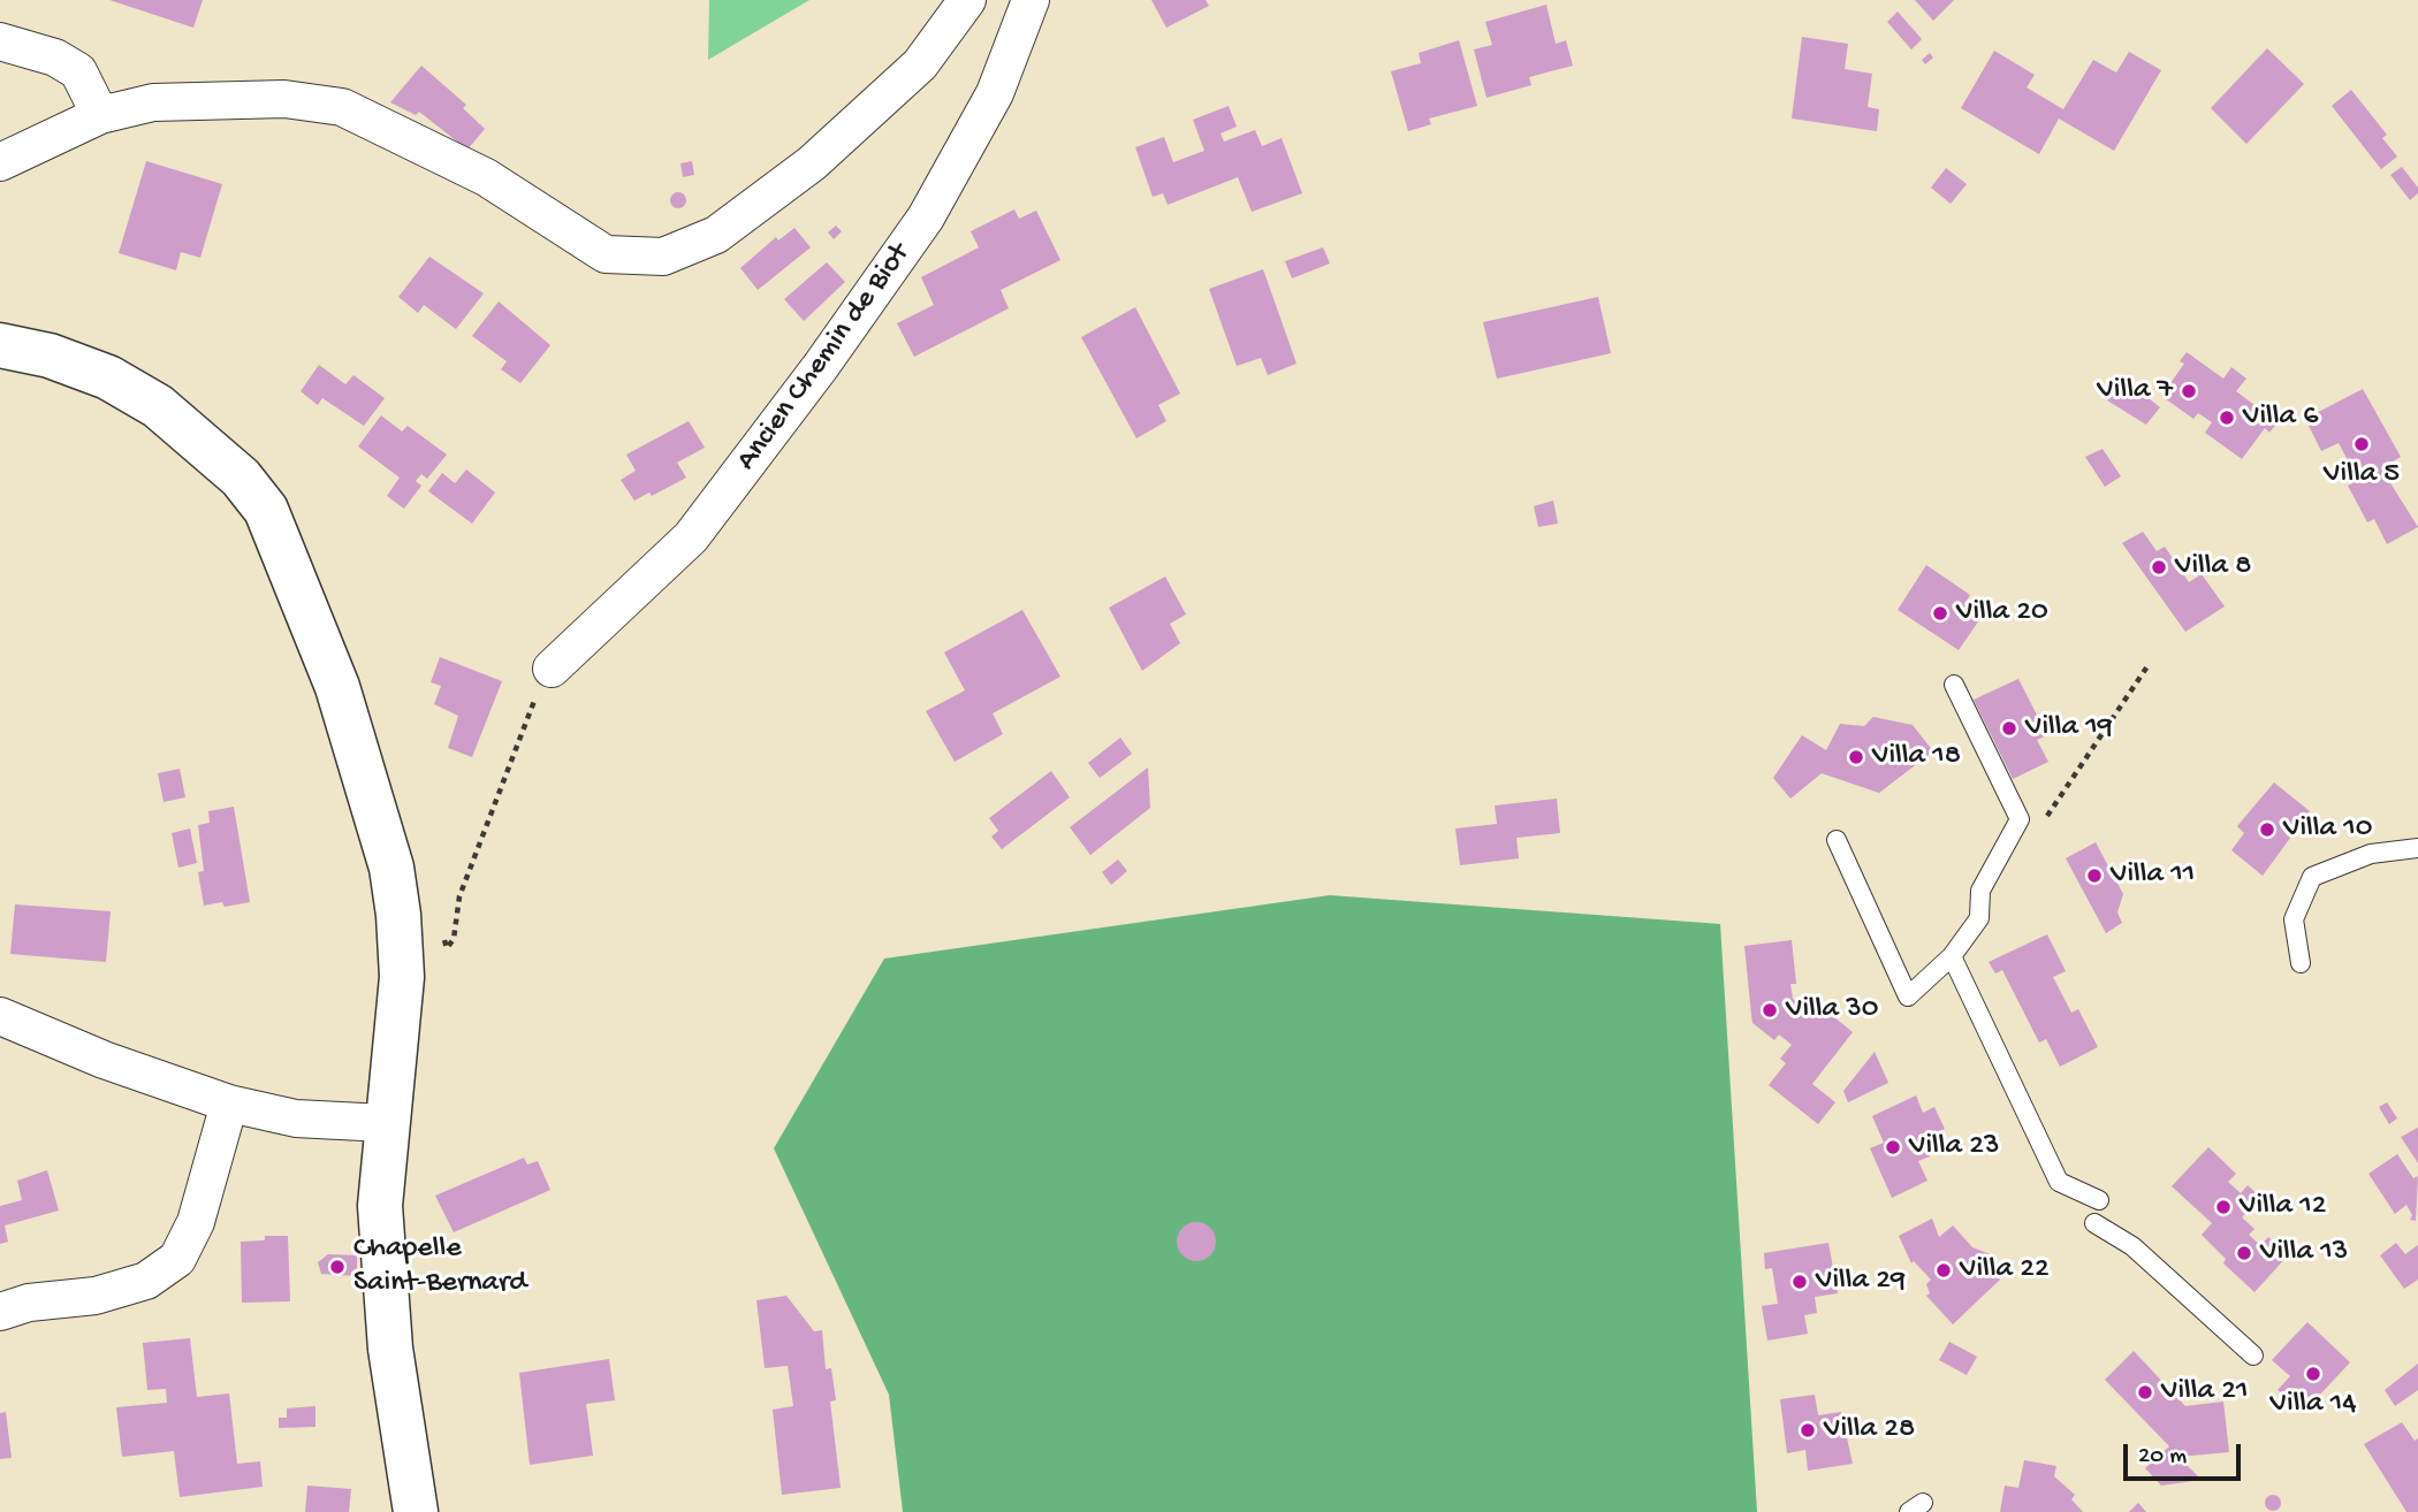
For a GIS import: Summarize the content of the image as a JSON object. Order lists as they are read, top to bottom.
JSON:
{
  "streets": {
    "street": ["Ancien Chemin de Biot"]
  },
  "places": [
    "Villa 7",
    "Villa 6",
    "Villa 5",
    "Villa 8",
    "Villa 20",
    "Villa 19",
    "Villa 18",
    "Villa 10",
    "Villa 11",
    "Villa 30",
    "Villa 23",
    "Villa 12",
    "Villa 13",
    "Chapelle Saint-Bernard",
    "Villa 22",
    "Villa 29",
    "Villa 14",
    "Villa 21",
    "Villa 28"
  ],
  "scale_bar": "20 m"
}
